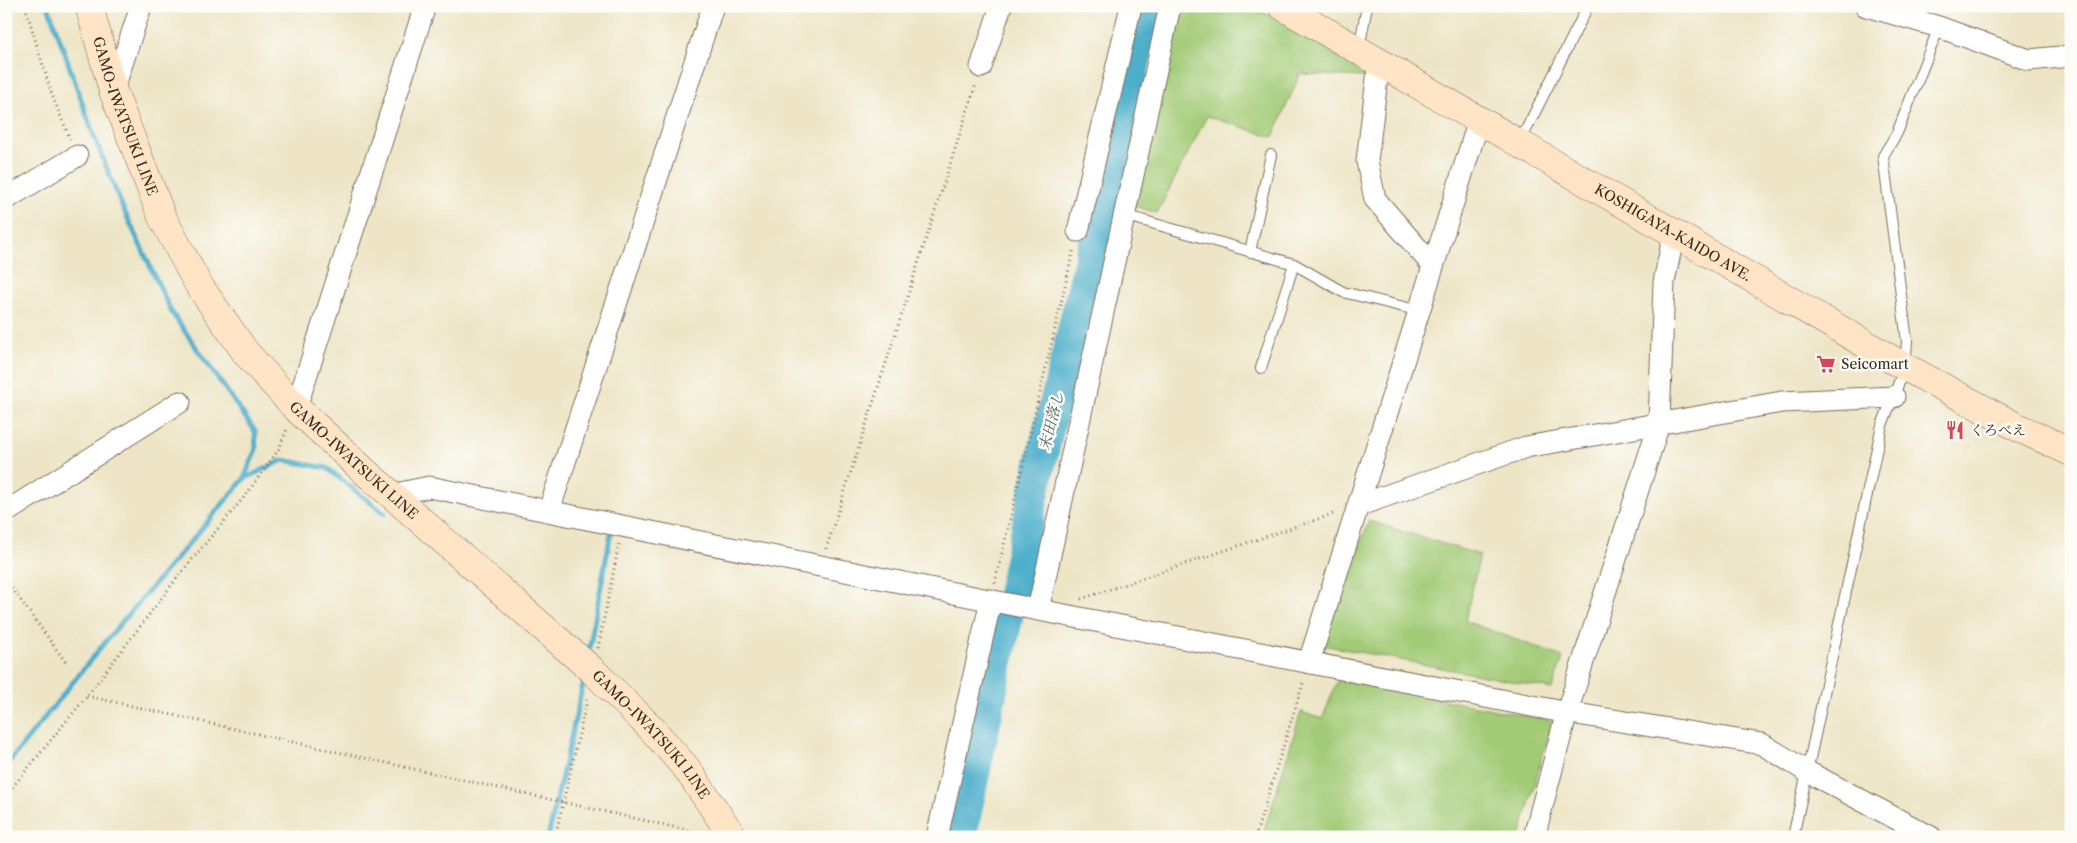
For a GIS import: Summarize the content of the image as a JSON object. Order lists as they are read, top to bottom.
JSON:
{
  "streets": {
    "main road": ["GAMO-IWATSUKI LINE", "KOSHIGAYA-KAIDO AVE."]
  },
  "water": ["末田落し"],
  "places": {
    "supermarket": ["Seicomart"],
    "restaurant": ["くろべえ"]
  }
}
